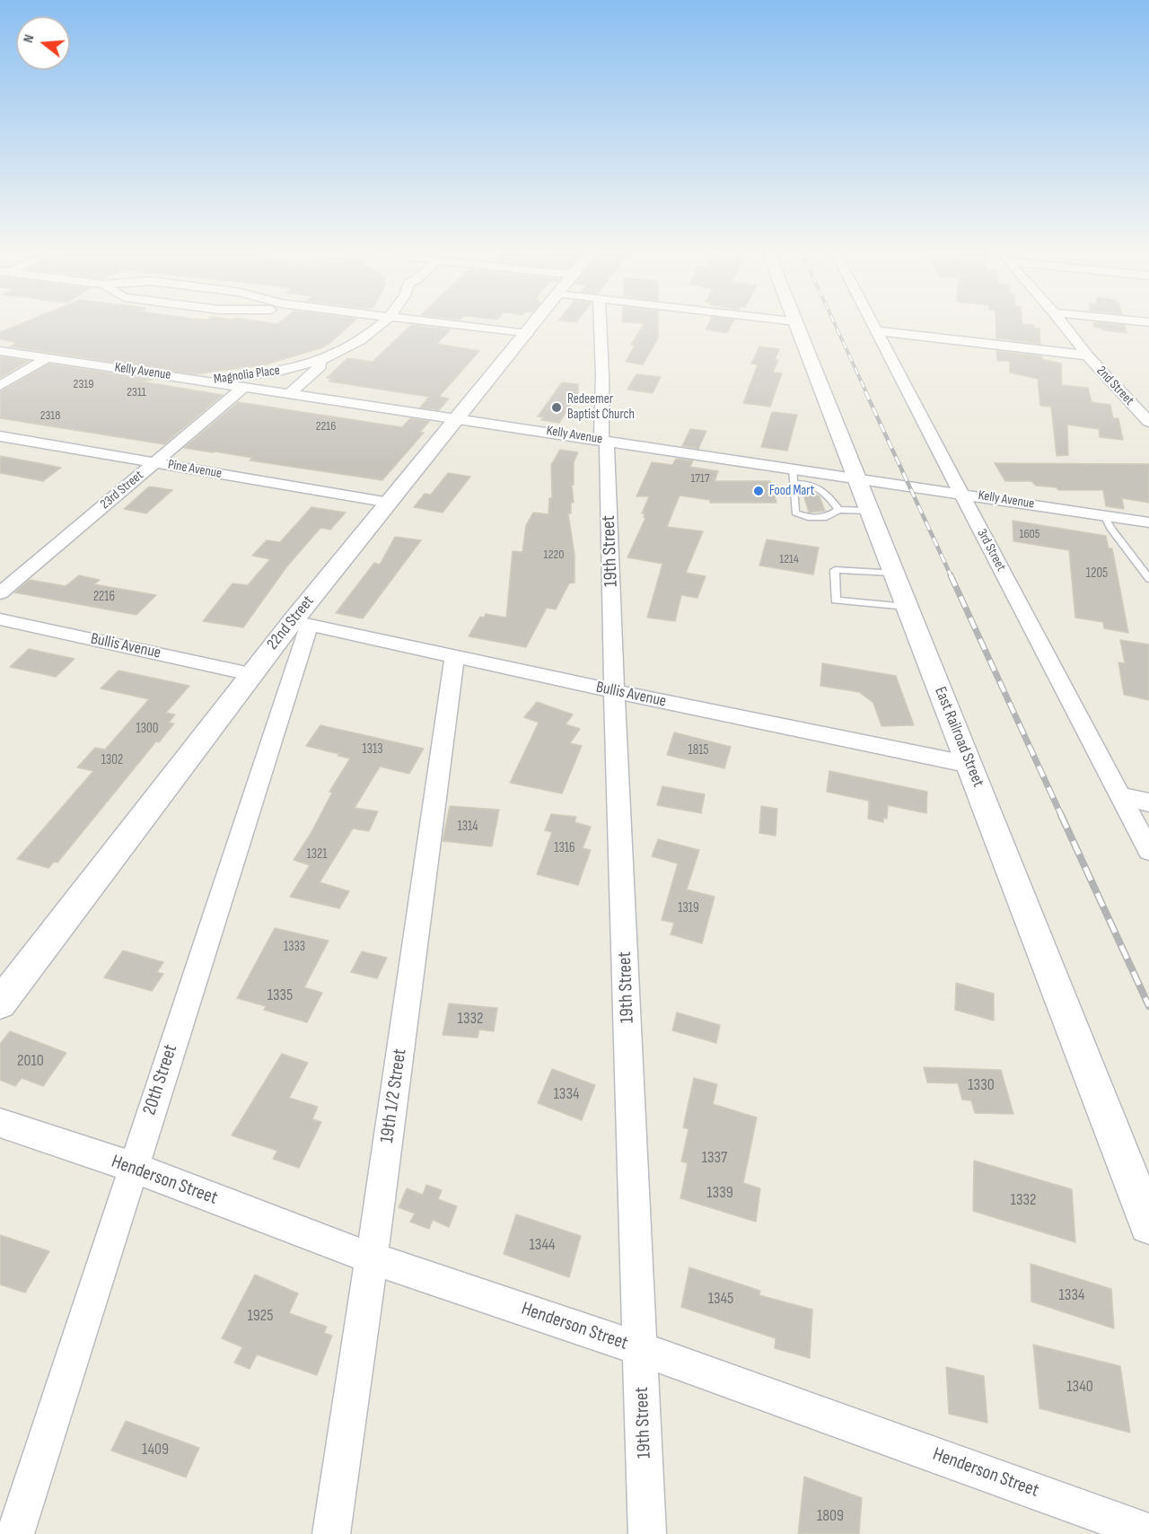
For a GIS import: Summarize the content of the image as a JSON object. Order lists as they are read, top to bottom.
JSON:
{
  "streets": {
    "street": [
      "Kelly Avenue",
      "Magnolia Place",
      "2nd Street",
      "Pine Avenue",
      "23rd Street",
      "3rd Street",
      "19th Street",
      "22nd Street",
      "Bullis Avenue",
      "East Railroad Street",
      "20th Street",
      "19th 1/2 Street",
      "Henderson Street"
    ]
  },
  "crossings": [
    ["Kelly Avenue", "Magnolia Place"],
    ["Kelly Avenue", "23rd Street"],
    ["Kelly Avenue", "3rd Street"],
    ["Kelly Avenue", "19th Street"],
    ["Kelly Avenue", "22nd Street"],
    ["Kelly Avenue", "East Railroad Street"],
    ["Pine Avenue", "23rd Street"],
    ["Pine Avenue", "22nd Street"],
    ["19th Street", "Bullis Avenue"],
    ["19th Street", "Henderson Street"],
    ["22nd Street", "Bullis Avenue"],
    ["22nd Street", "20th Street"],
    ["Bullis Avenue", "East Railroad Street"],
    ["Bullis Avenue", "20th Street"],
    ["Bullis Avenue", "19th 1/2 Street"],
    ["20th Street", "Henderson Street"],
    ["19th 1/2 Street", "Henderson Street"]
  ],
  "places": ["Redeemer Baptist Church", "Food Mart"],
  "house_numbers": [
    "2319",
    "2311",
    "2318",
    "2216",
    "1717",
    "1605",
    "1220",
    "1214",
    "1205",
    "2216",
    "1300",
    "1313",
    "1815",
    "1302",
    "1314",
    "1316",
    "1321",
    "1319",
    "1333",
    "1335",
    "1332",
    "2010",
    "1330",
    "1334",
    "1337",
    "1339",
    "1332",
    "1344",
    "1334",
    "1345",
    "1925",
    "1340",
    "1409",
    "1809"
  ],
  "north": "left"
}
